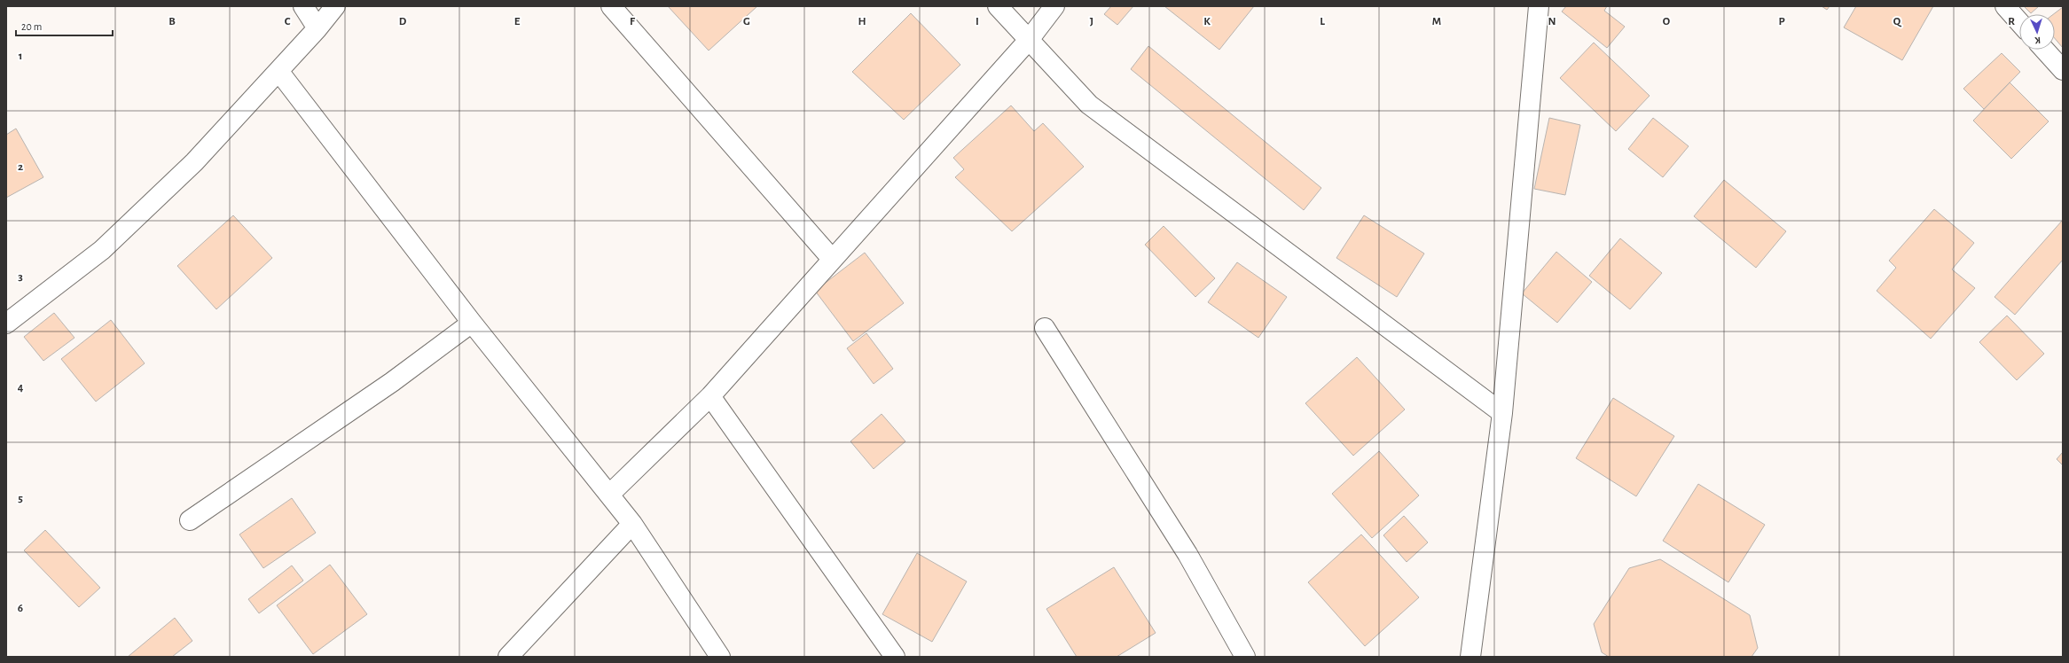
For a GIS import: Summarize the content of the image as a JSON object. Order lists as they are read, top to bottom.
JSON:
{
  "scale_bar": "20 m",
  "north": "bottom",
  "grid": {
    "columns": [
      "B",
      "C",
      "D",
      "E",
      "F",
      "G",
      "H",
      "I",
      "J",
      "K",
      "L",
      "M",
      "N",
      "O",
      "P",
      "Q",
      "R"
    ],
    "rows": [
      "1",
      "2",
      "3",
      "4",
      "5",
      "6"
    ]
  }
}
